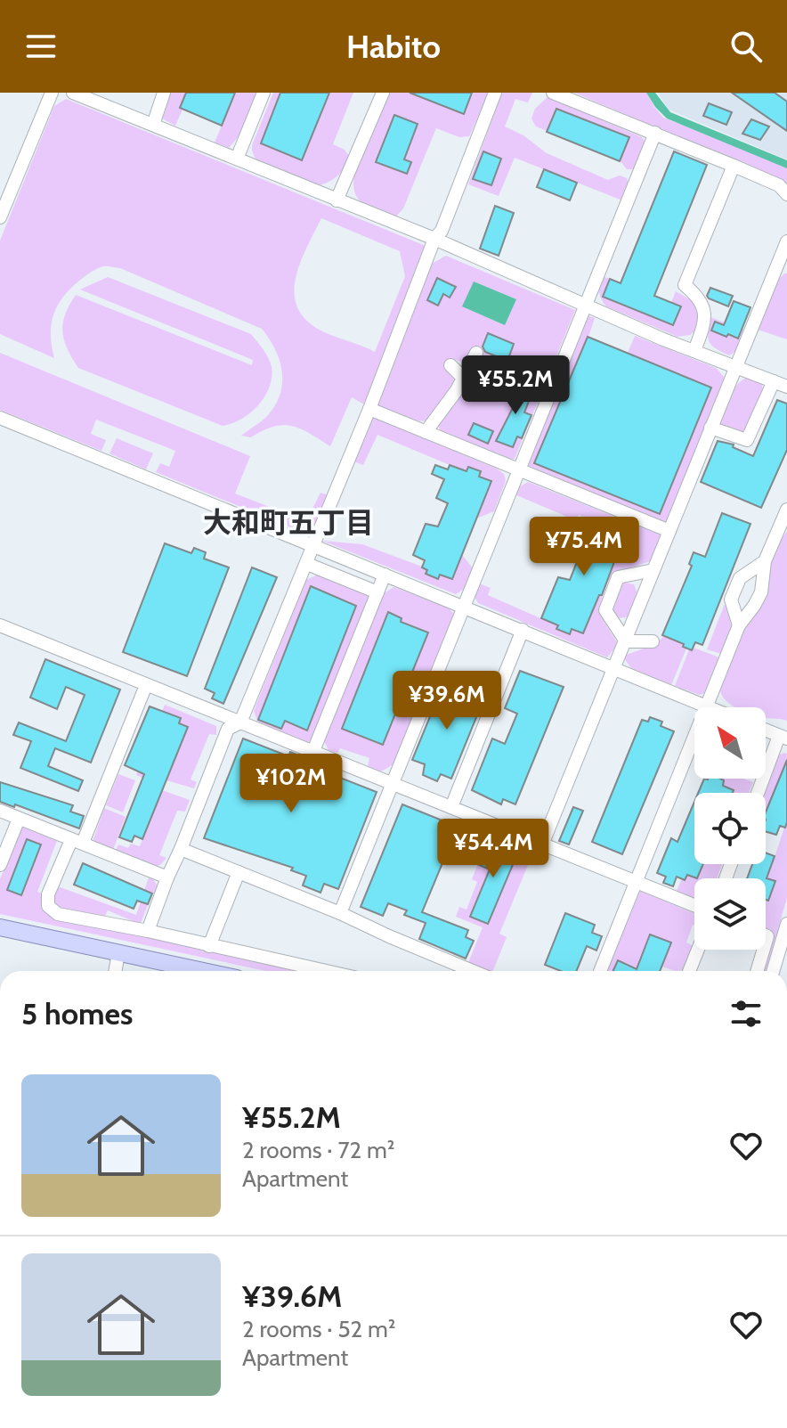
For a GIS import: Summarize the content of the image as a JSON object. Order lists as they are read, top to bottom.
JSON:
{
  "districts": ["大和町五丁目"],
  "north": "top left",
  "page": {
    "header": "Habito",
    "price": [
      "¥55.2M",
      "¥75.4M",
      "¥39.6M",
      "¥102M",
      "¥54.4M"
    ],
    "heading": "5 homes",
    "list": [
      {
        "name": "¥55.2M",
        "note": "2 rooms · 72 m² · Apartment"
      },
      {
        "name": "¥39.6M",
        "note": "2 rooms · 52 m² · Apartment"
      }
    ]
  }
}
